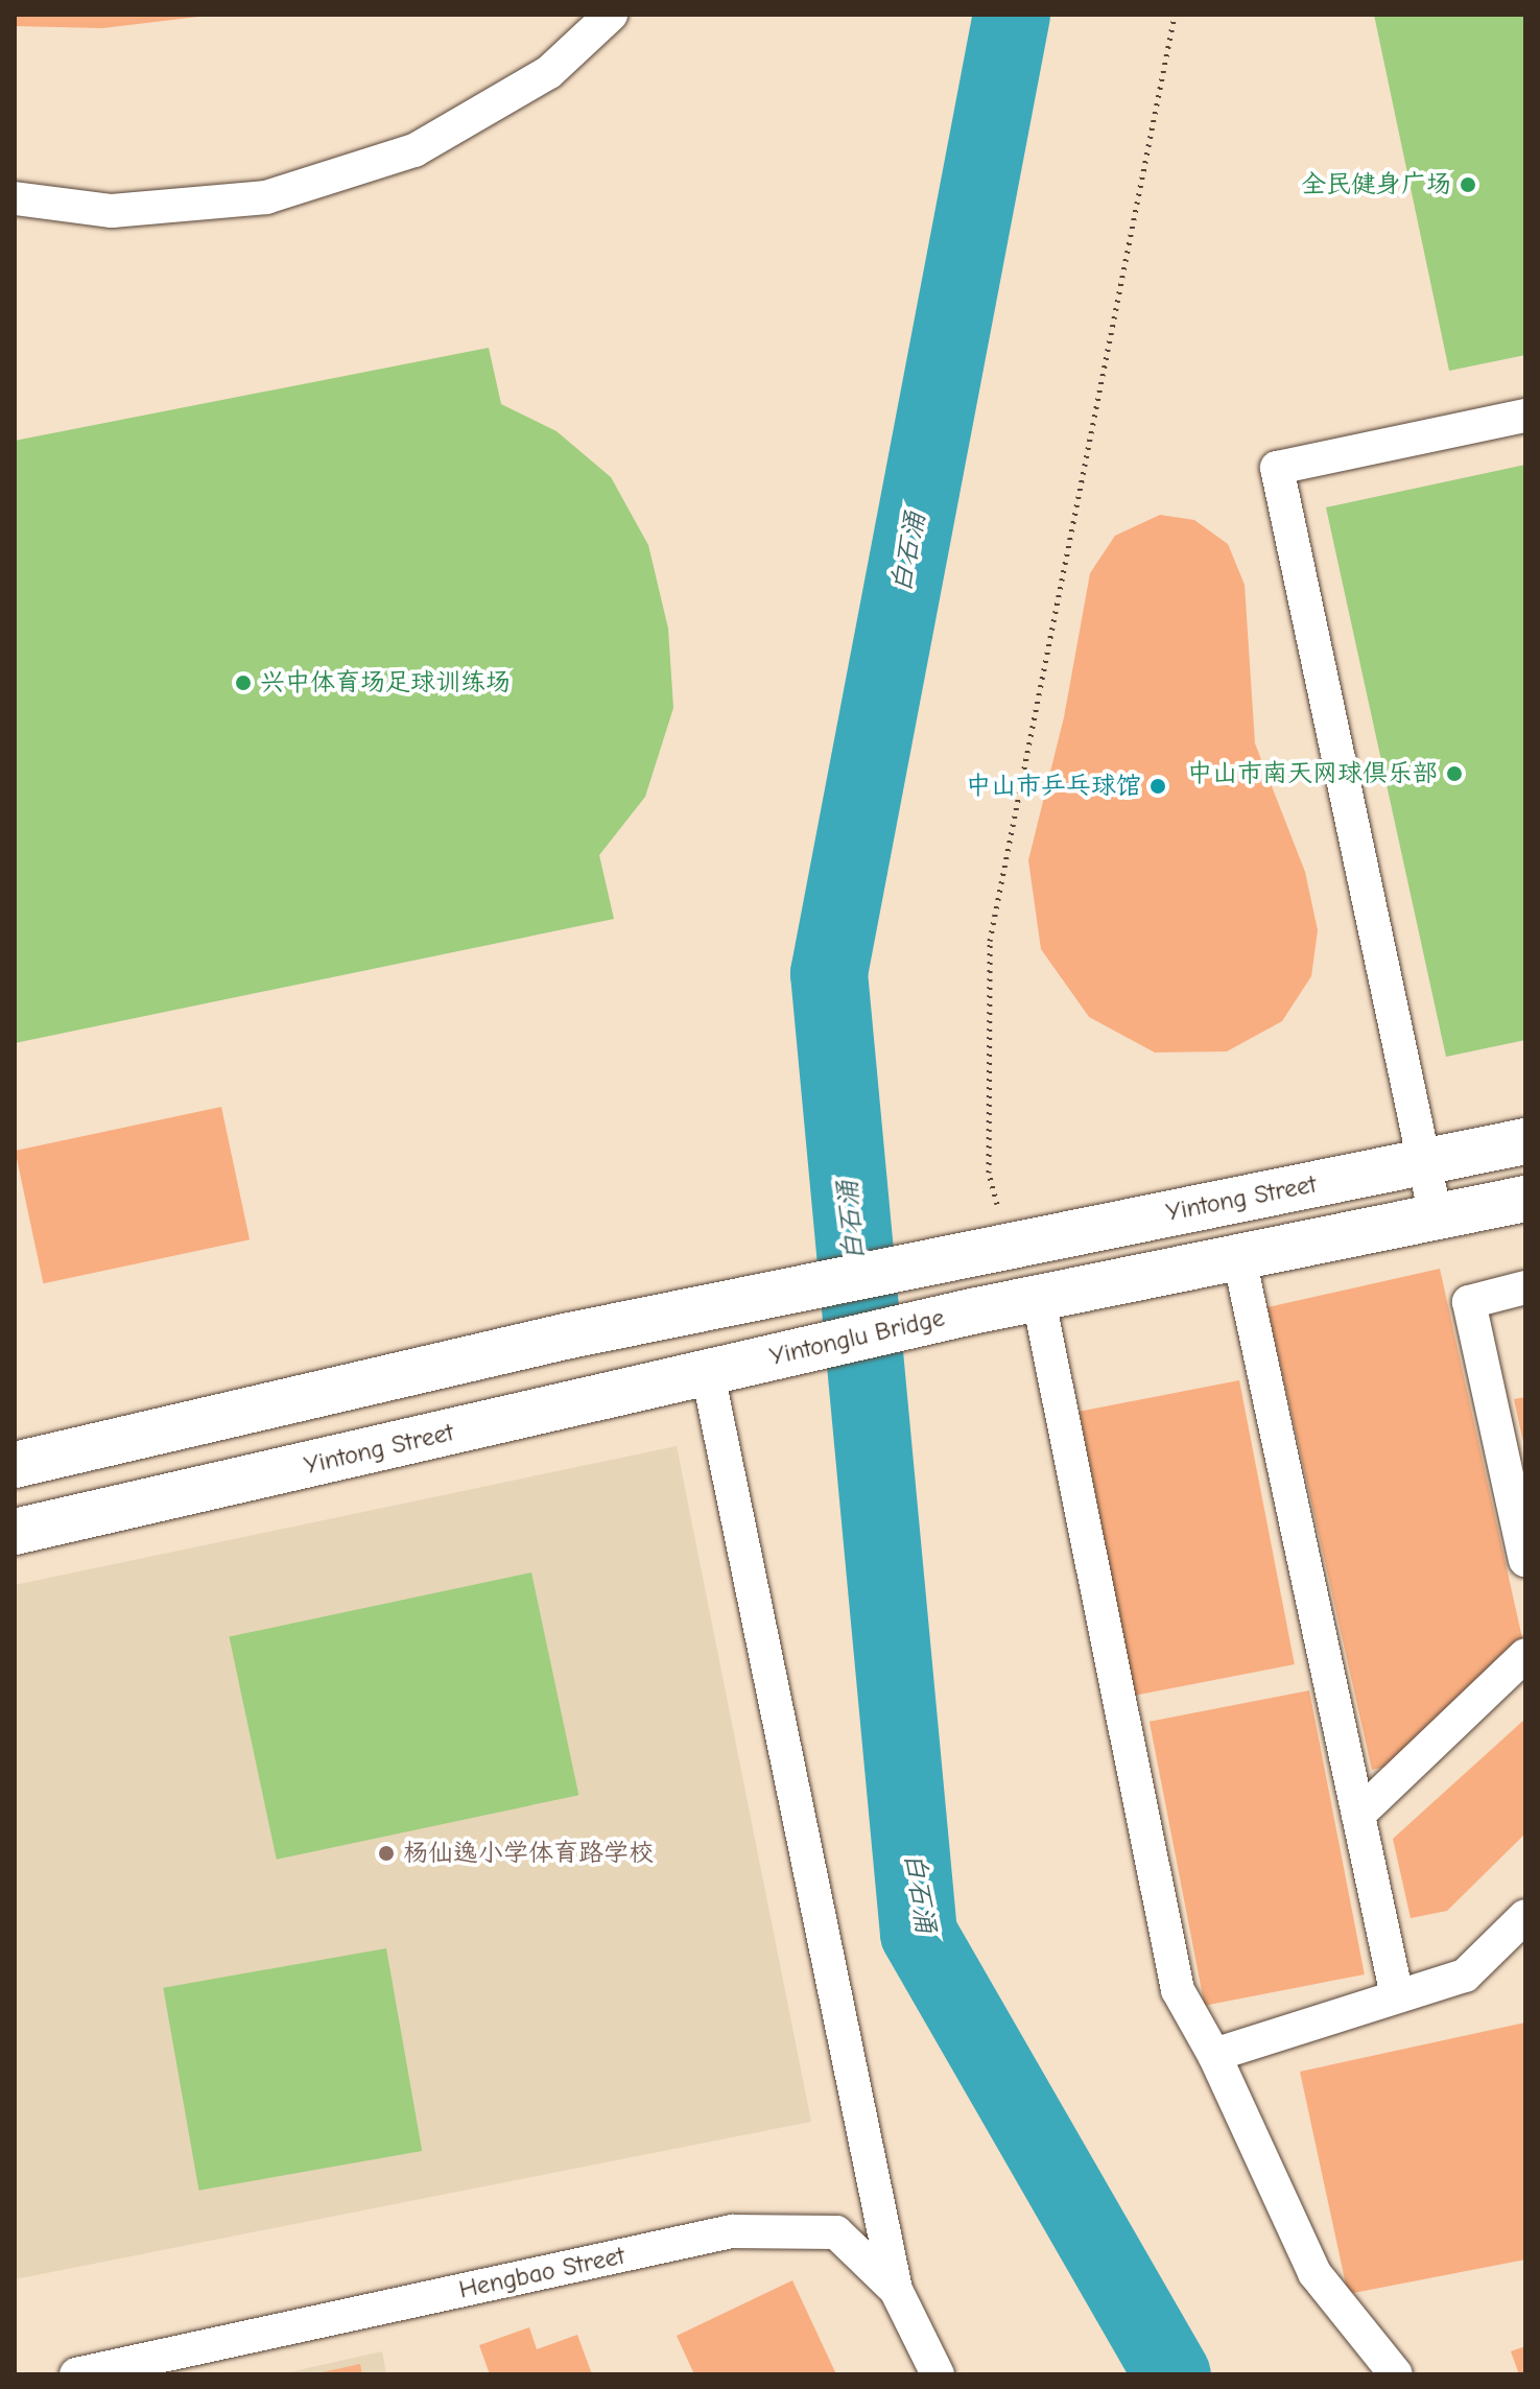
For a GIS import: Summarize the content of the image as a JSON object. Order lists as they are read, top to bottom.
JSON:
{
  "streets": {
    "street": ["Yintong Street", "Yintonglu Bridge", "Hengbao Street"]
  },
  "crossings": [
    ["Yintong Street", "Yintonglu Bridge"]
  ],
  "water": ["白石涌"],
  "places": [
    "全民健身广场",
    "兴中体育场足球训练场",
    "中山市南天网球俱乐部",
    "中山市乒乓球馆",
    "杨仙逸小学体育路学校"
  ]
}
